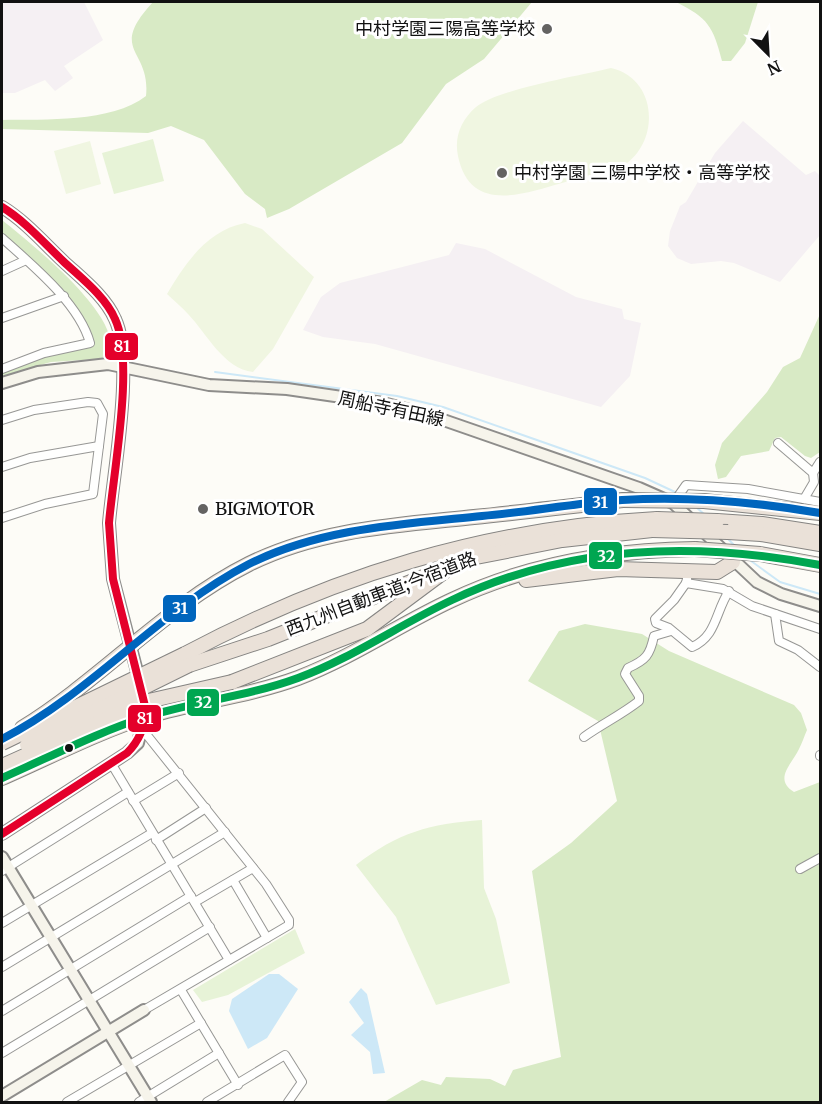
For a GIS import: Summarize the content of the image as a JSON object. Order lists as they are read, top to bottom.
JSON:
{
  "streets": {
    "highway": ["西九州自動車道;今宿道路"],
    "street": ["周船寺有田線"]
  },
  "places": ["中村学園三陽高等学校", "中村学園 三陽中学校・高等学校", "BIGMOTOR"],
  "lines": ["transit line 81", "transit line 31", "transit line 32"],
  "north": "bottom right"
}
